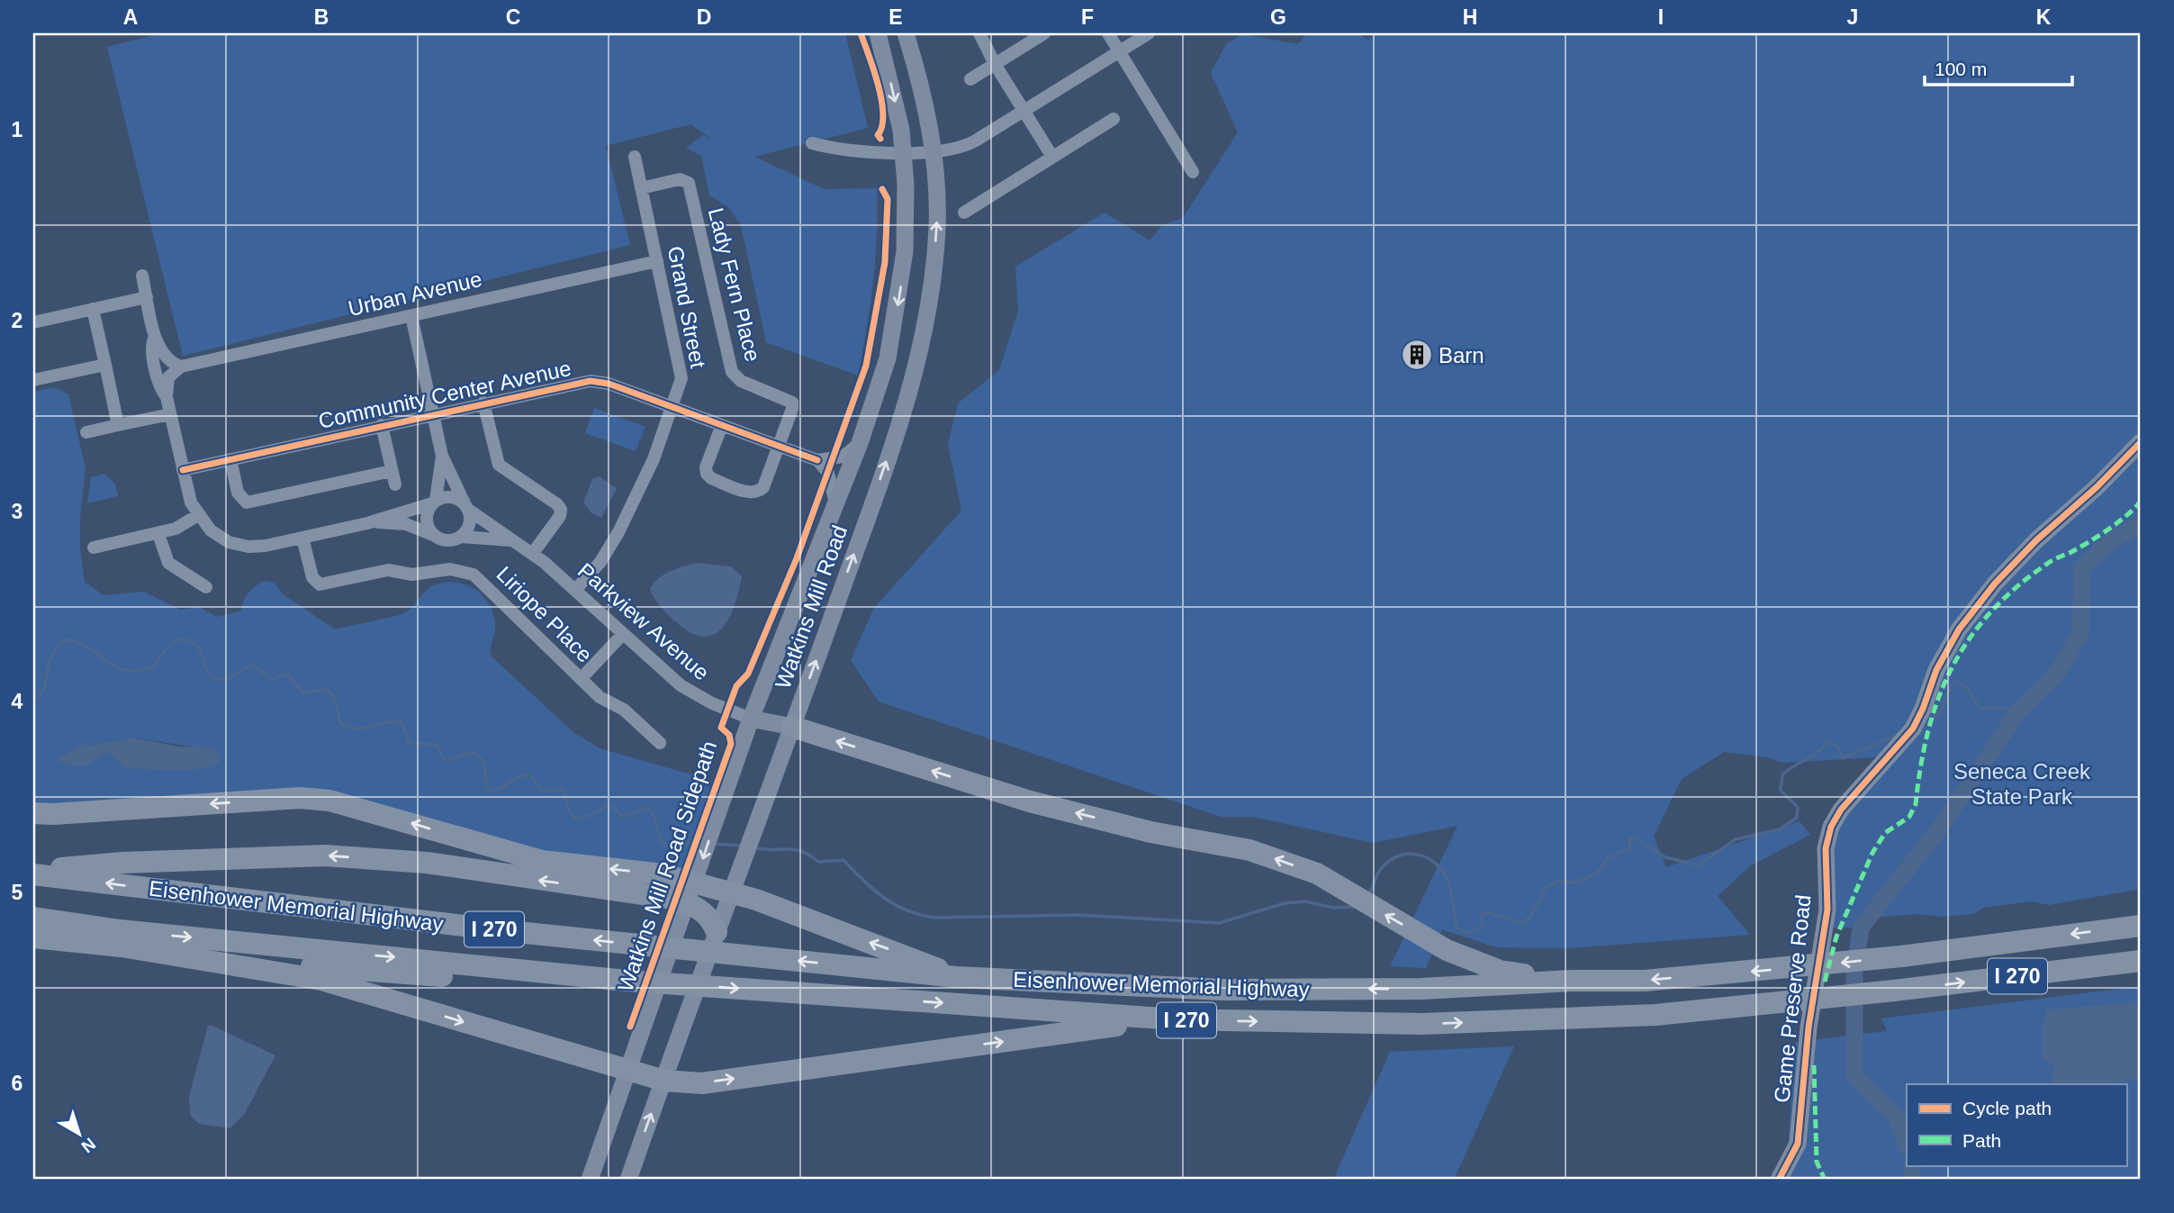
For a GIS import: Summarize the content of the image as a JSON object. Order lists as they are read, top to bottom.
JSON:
{
  "streets": {
    "highway": ["Eisenhower Memorial Highway", "I 270"],
    "main road": ["Watkins Mill Road", "Game Preserve Road"],
    "street": [
      "Lady Fern Place",
      "Urban Avenue",
      "Grand Street",
      "Community Center Avenue",
      "Liriope Place",
      "Parkview Avenue"
    ],
    "cycle path": ["Watkins Mill Road Sidepath"]
  },
  "crossings": [
    ["Lady Fern Place", "Grand Street"],
    ["Lady Fern Place", "Community Center Avenue"],
    ["Urban Avenue", "Grand Street"],
    ["Grand Street", "Community Center Avenue"],
    ["Grand Street", "Parkview Avenue"],
    ["Watkins Mill Road", "Parkview Avenue"]
  ],
  "parks": ["Seneca Creek State Park"],
  "places": {
    "building": ["Barn"]
  },
  "legend": ["Cycle path", "Path"],
  "scale_bar": "100 m",
  "north": "bottom right",
  "grid": {
    "columns": [
      "A",
      "B",
      "C",
      "D",
      "E",
      "F",
      "G",
      "H",
      "I",
      "J",
      "K"
    ],
    "rows": [
      "1",
      "2",
      "3",
      "4",
      "5",
      "6"
    ]
  }
}
